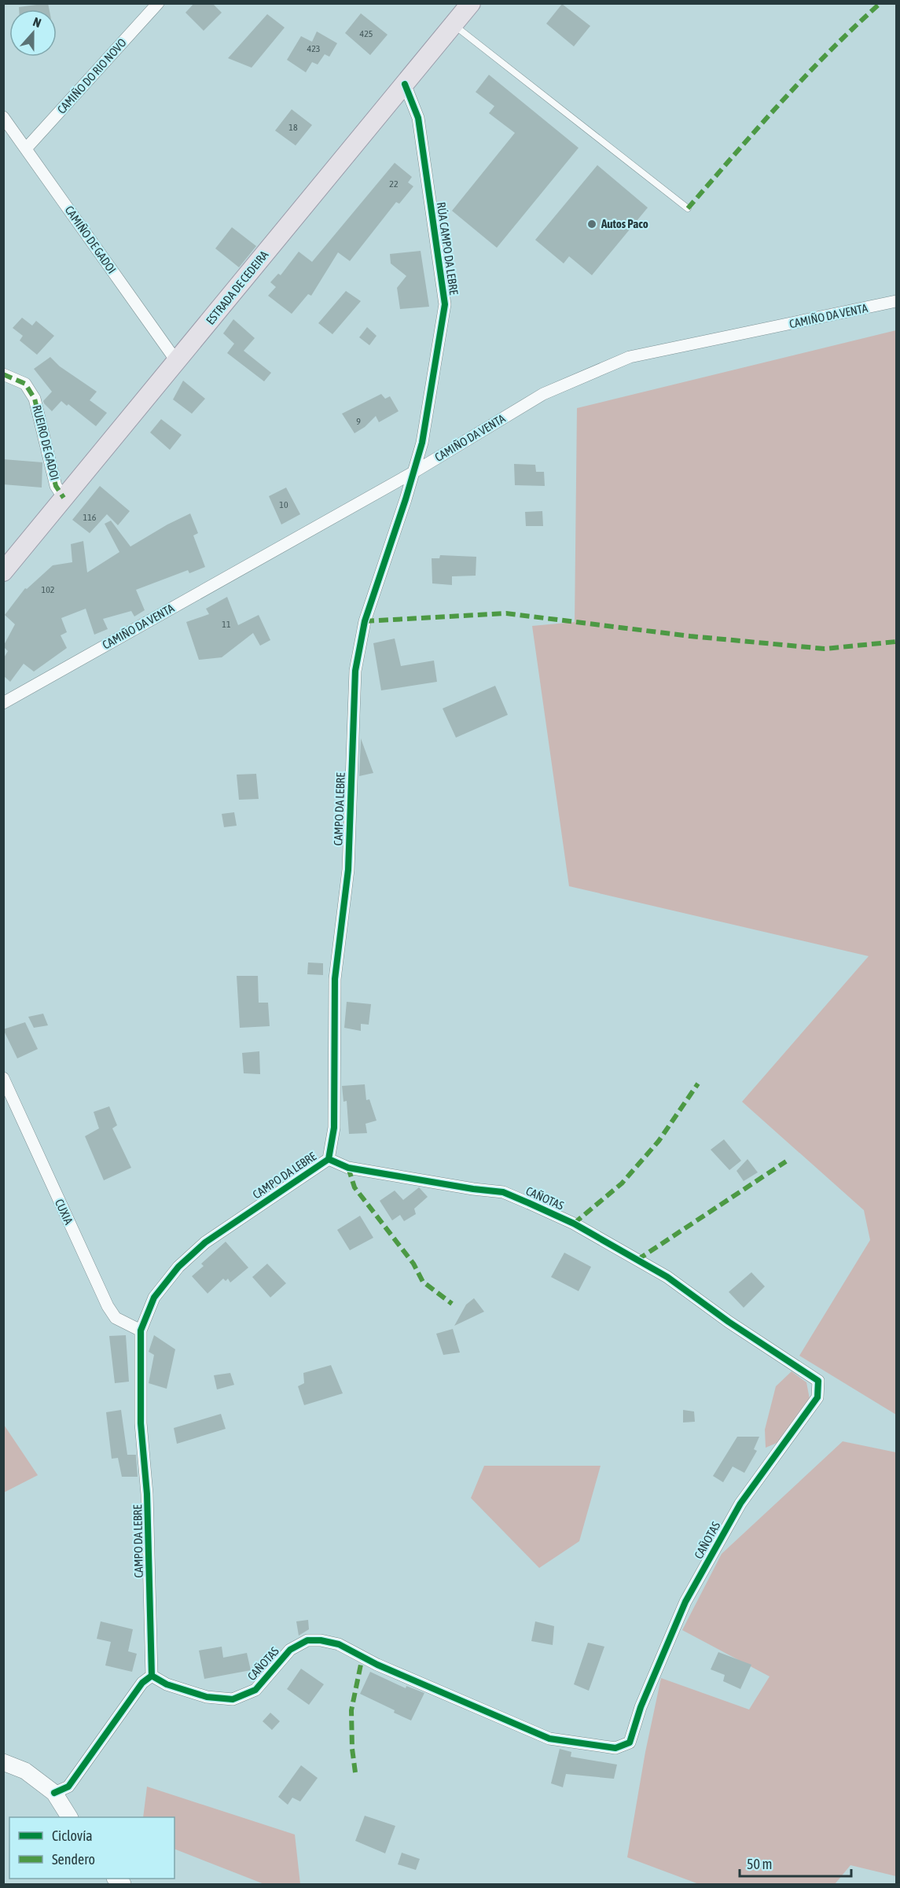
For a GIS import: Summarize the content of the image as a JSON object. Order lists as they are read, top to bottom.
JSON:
{
  "streets": {
    "main road": ["ESTRADA DE CEDEIRA"],
    "street": [
      "CAMIÑO DO RIO NOVO",
      "CAMIÑO DE GADOI",
      "RÚA CAMPO DA LEBRE",
      "CAMIÑO DA VENTA",
      "RUEIRO DE GADOI",
      "CAMPO DA LEBRE",
      "CAÑOTAS",
      "CUXIA"
    ]
  },
  "crossings": [
    ["CAMIÑO DO RIO NOVO", "CAMIÑO DE GADOI"],
    ["CAMIÑO DE GADOI", "ESTRADA DE CEDEIRA"],
    ["RÚA CAMPO DA LEBRE", "ESTRADA DE CEDEIRA"],
    ["RÚA CAMPO DA LEBRE", "CAMIÑO DA VENTA"],
    ["RÚA CAMPO DA LEBRE", "CAMPO DA LEBRE"],
    ["ESTRADA DE CEDEIRA", "RUEIRO DE GADOI"],
    ["CAMIÑO DA VENTA", "CAMPO DA LEBRE"],
    ["CAMPO DA LEBRE", "CAÑOTAS"],
    ["CAMPO DA LEBRE", "CUXIA"]
  ],
  "places": ["Autos Paco"],
  "house_numbers": [
    "425",
    "423",
    "18",
    "22",
    "9",
    "10",
    "116",
    "102",
    "11"
  ],
  "legend": ["Ciclovía", "Sendero"],
  "scale_bar": "50 m",
  "north": "top"
}
